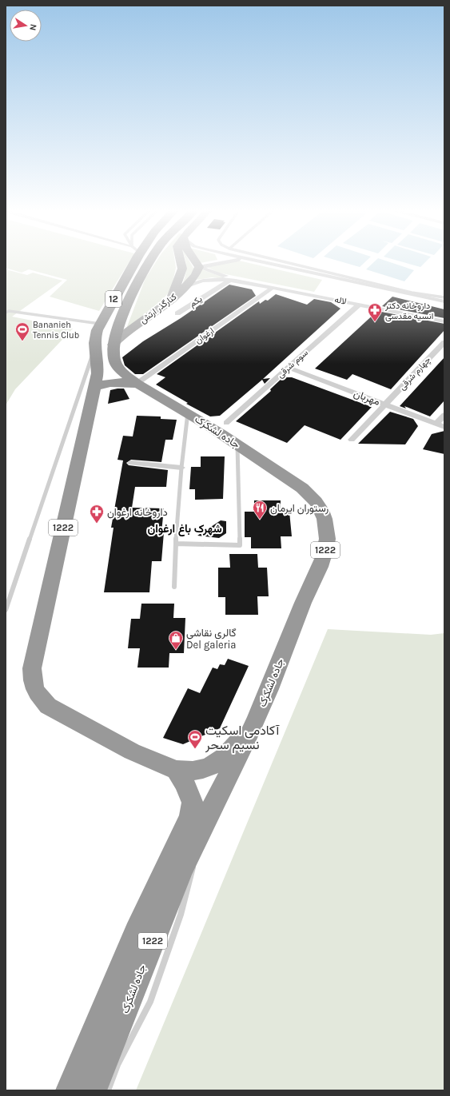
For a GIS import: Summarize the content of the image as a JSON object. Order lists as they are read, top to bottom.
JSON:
{
  "streets": {
    "highway": ["12", "جاده لشکرک", "1222"],
    "main road": ["کنارگذر ارتش"],
    "street": [
      "لاله",
      "یکم",
      "ارغوان",
      "سوم شرقی",
      "چهارم شرقی",
      "مهربان"
    ]
  },
  "crossings": [
    ["12", "کنارگذر ارتش"],
    ["12", "جاده لشکرک"],
    ["12", "1222"],
    ["لاله", "یکم"],
    ["لاله", "کنارگذر ارتش"],
    ["لاله", "ارغوان"],
    ["لاله", "سوم شرقی"],
    ["کنارگذر ارتش", "جاده لشکرک"],
    ["ارغوان", "جاده لشکرک"],
    ["ارغوان", "1222"],
    ["سوم شرقی", "مهربان"],
    ["چهارم شرقی", "مهربان"],
    ["جاده لشکرک", "1222"]
  ],
  "districts": ["شهرک باغ ارغوان"],
  "places": {
    "pharmacy": ["داروخانه دکتر انسیه مقدسی", "داروخانه ارغوان"],
    "sports": ["Bananieh Tennis Club", "آکادمی اسکیت نسیم سحر"],
    "restaurant": ["رستوران ايرمان"],
    "shop": ["گالرى نقاشى Del galeria"]
  },
  "north": "right"
}
